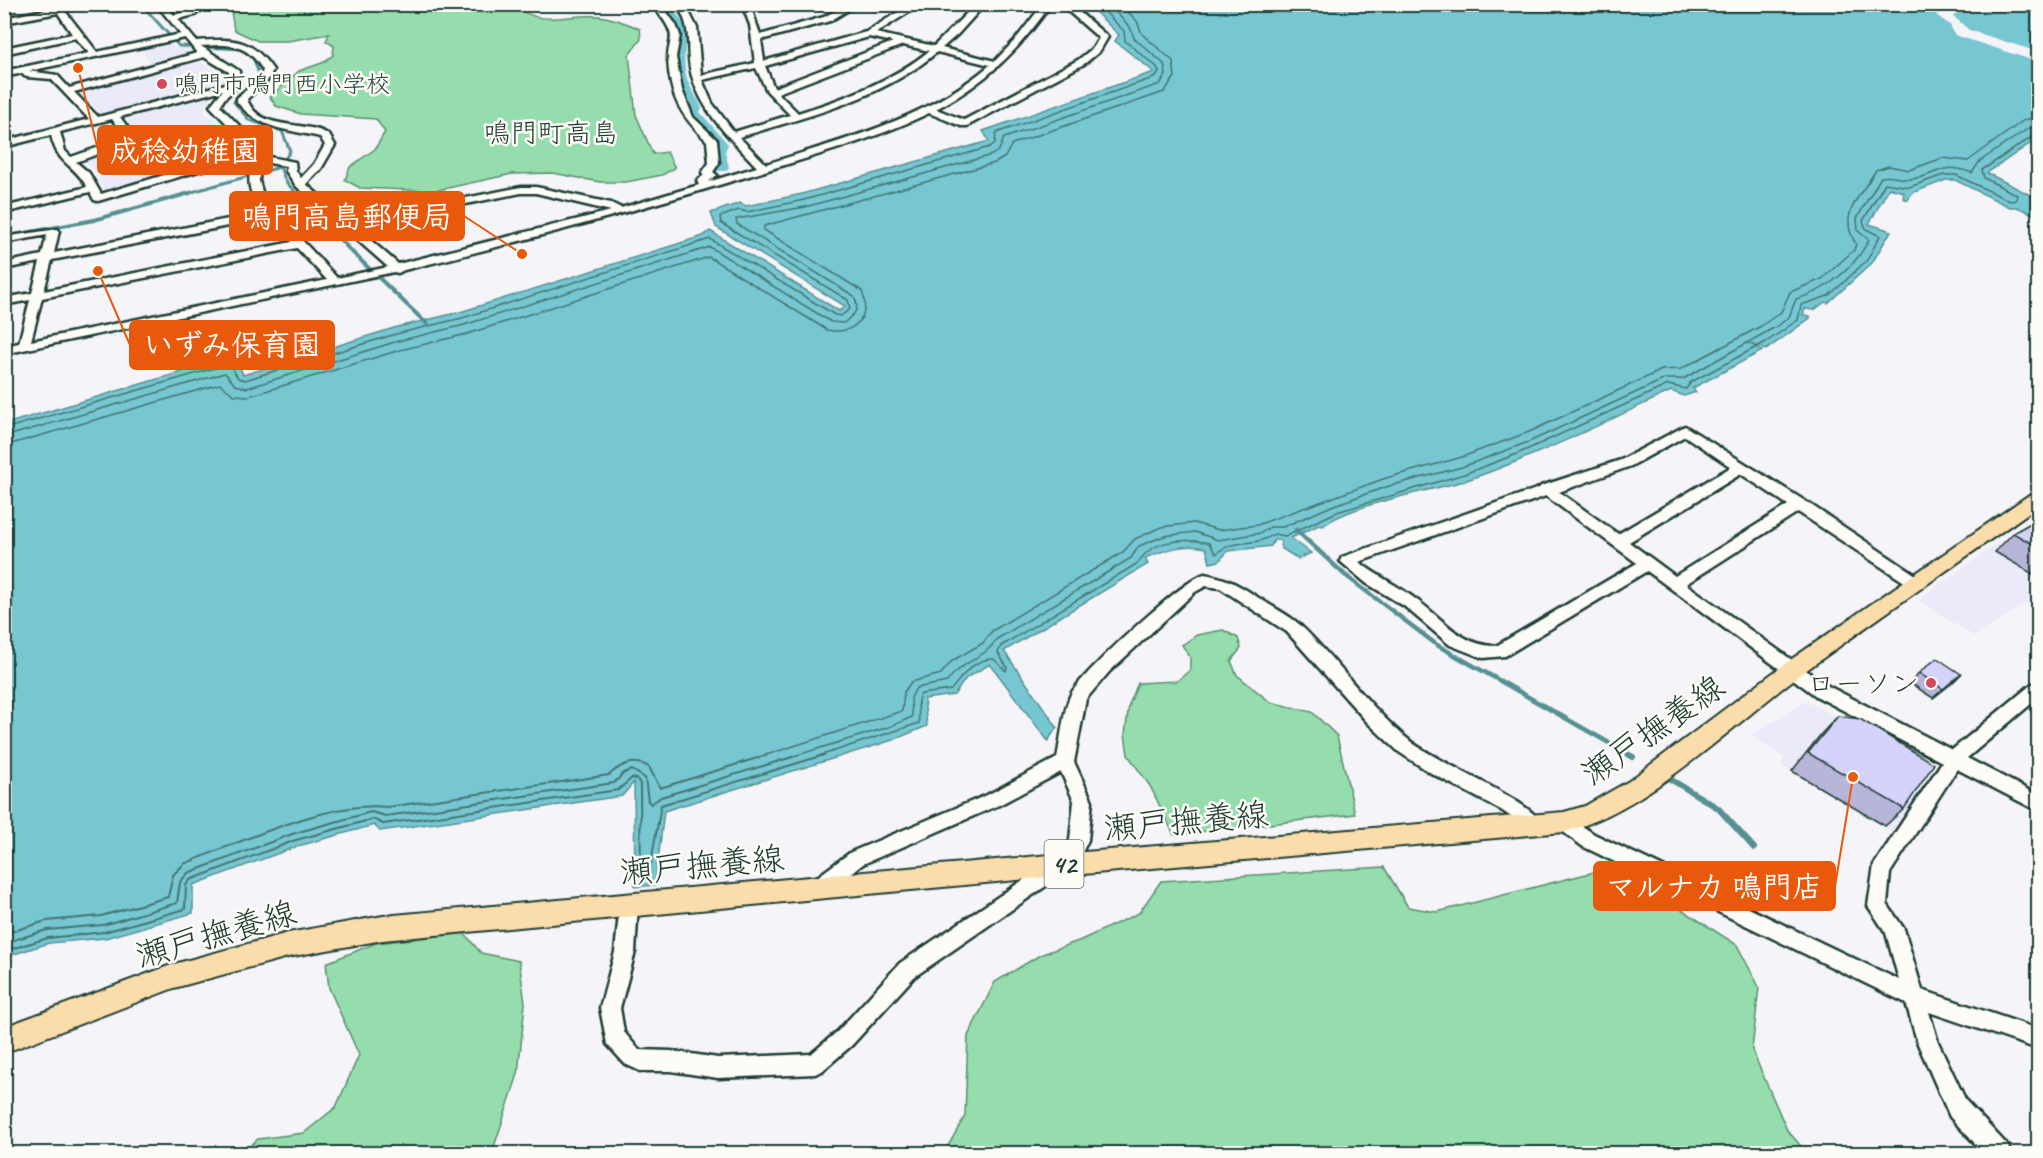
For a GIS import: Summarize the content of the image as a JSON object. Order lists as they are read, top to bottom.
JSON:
{
  "streets": {
    "main road": ["瀬戸撫養線", "42"]
  },
  "districts": ["鳴門町高島"],
  "places": [
    "成稔幼稚園",
    "鳴門市鳴門西小学校",
    "鳴門高島郵便局",
    "いずみ保育園",
    "ローソン",
    "マルナカ 鳴門店"
  ]
}
